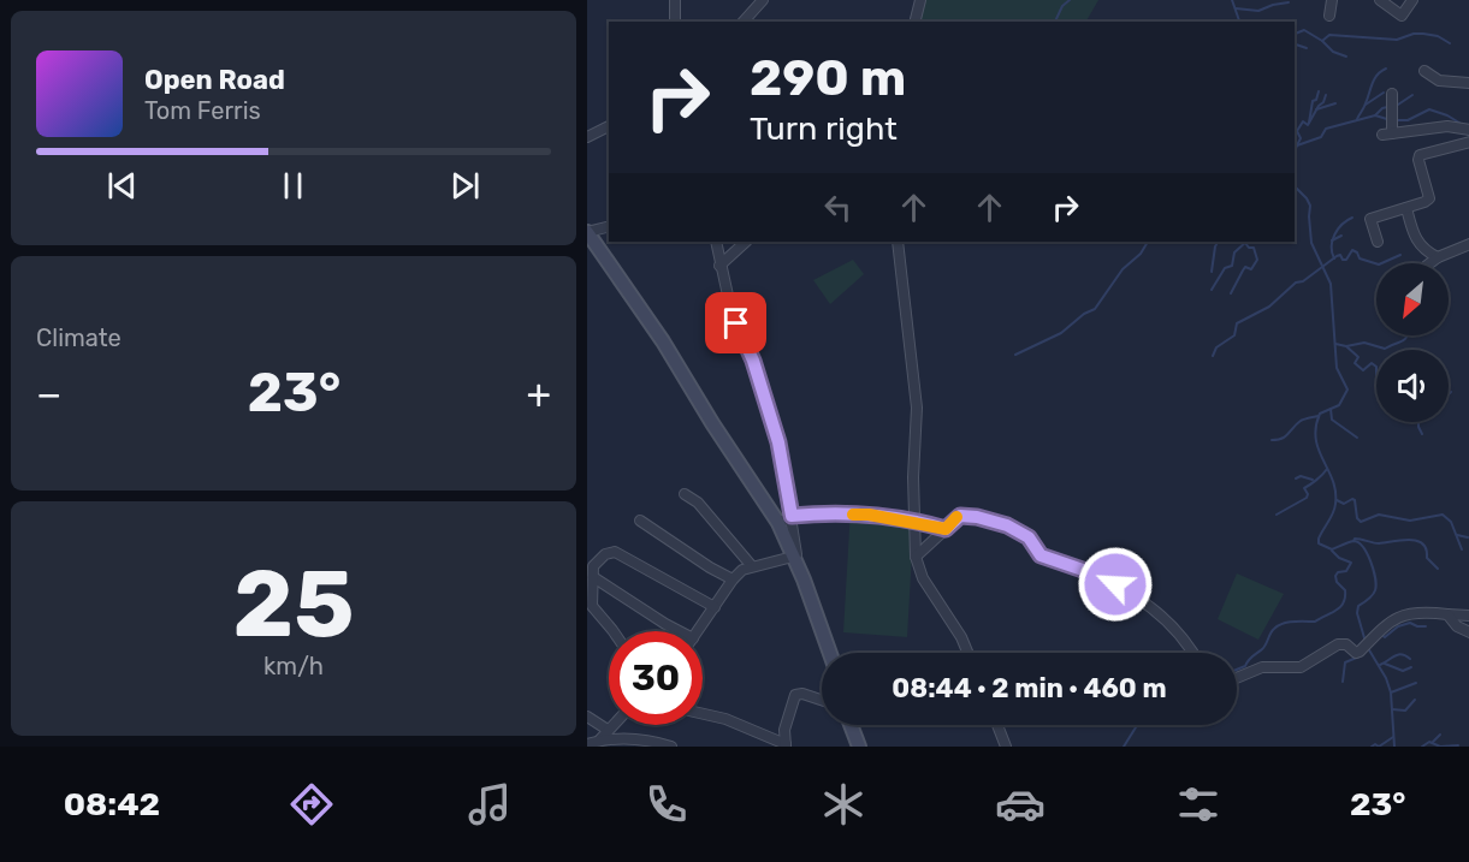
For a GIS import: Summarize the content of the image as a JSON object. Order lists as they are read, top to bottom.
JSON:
{
  "north": "bottom left",
  "page": {
    "turn": ["290 m", "Turn right"],
    "song": ["Open Road", "Tom Ferris"],
    "tile": [
      "Climate",
      ["25", "km/h"]
    ],
    "heat": ["−", "23°", "+"],
    "limit": "30",
    "trip": "08:44 · 2 min · 460 m",
    "tabs": ["08:42", "23°"]
  }
}
